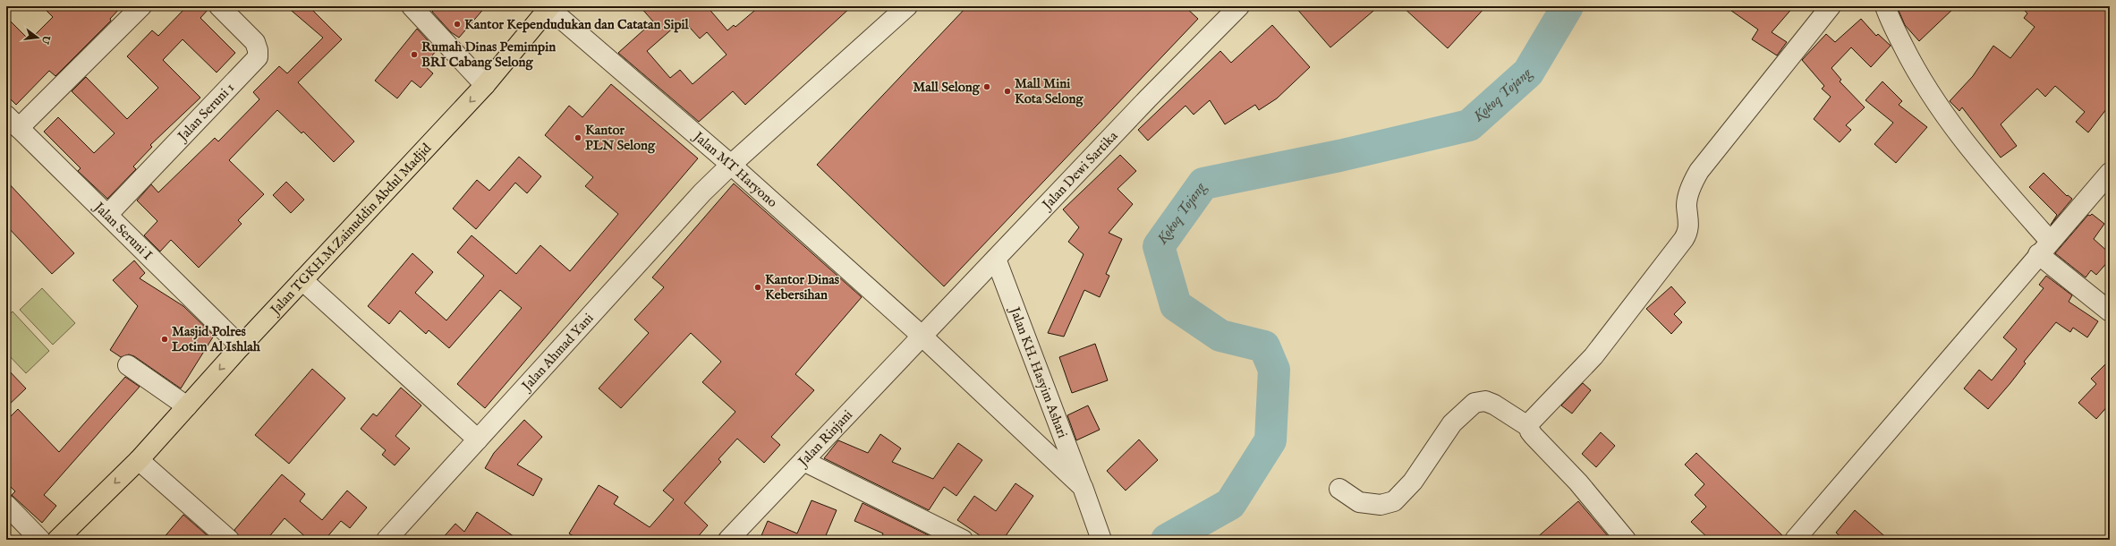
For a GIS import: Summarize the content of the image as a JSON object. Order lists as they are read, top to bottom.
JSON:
{
  "streets": {
    "main road": ["Jalan TGKH.M.Zainuddin Abdul Madjid"],
    "street": [
      "Jalan Seruni 1",
      "Jalan MT Haryono",
      "Jalan Dewi Sartika",
      "Jalan Seruni I",
      "Jalan Ahmad Yani",
      "Jalan KH. Hasyim Ashari",
      "Jalan Rinjani"
    ]
  },
  "crossings": [
    ["Jalan Seruni 1", "Jalan Seruni I"],
    ["Jalan MT Haryono", "Jalan Dewi Sartika"],
    ["Jalan MT Haryono", "Jalan TGKH.M.Zainuddin Abdul Madjid"],
    ["Jalan MT Haryono", "Jalan Ahmad Yani"],
    ["Jalan MT Haryono", "Jalan KH. Hasyim Ashari"],
    ["Jalan MT Haryono", "Jalan Rinjani"],
    ["Jalan Dewi Sartika", "Jalan KH. Hasyim Ashari"],
    ["Jalan Dewi Sartika", "Jalan Rinjani"],
    ["Jalan TGKH.M.Zainuddin Abdul Madjid", "Jalan Seruni I"],
    ["Jalan KH. Hasyim Ashari", "Jalan Rinjani"]
  ],
  "one_way": ["Jalan TGKH.M.Zainuddin Abdul Madjid"],
  "water": ["Kokoq Tojang"],
  "places": [
    "Kantor Kependudukan dan Catatan Sipil",
    "Rumah Dinas Pemimpin BRI Cabang Selong",
    "Mall Selong",
    "Mall Mini Kota Selong",
    "Kantor PLN Selong",
    "Kantor Dinas Kebersihan",
    "Masjid Polres Lotim Al Ishlah"
  ],
  "north": "right"
}
